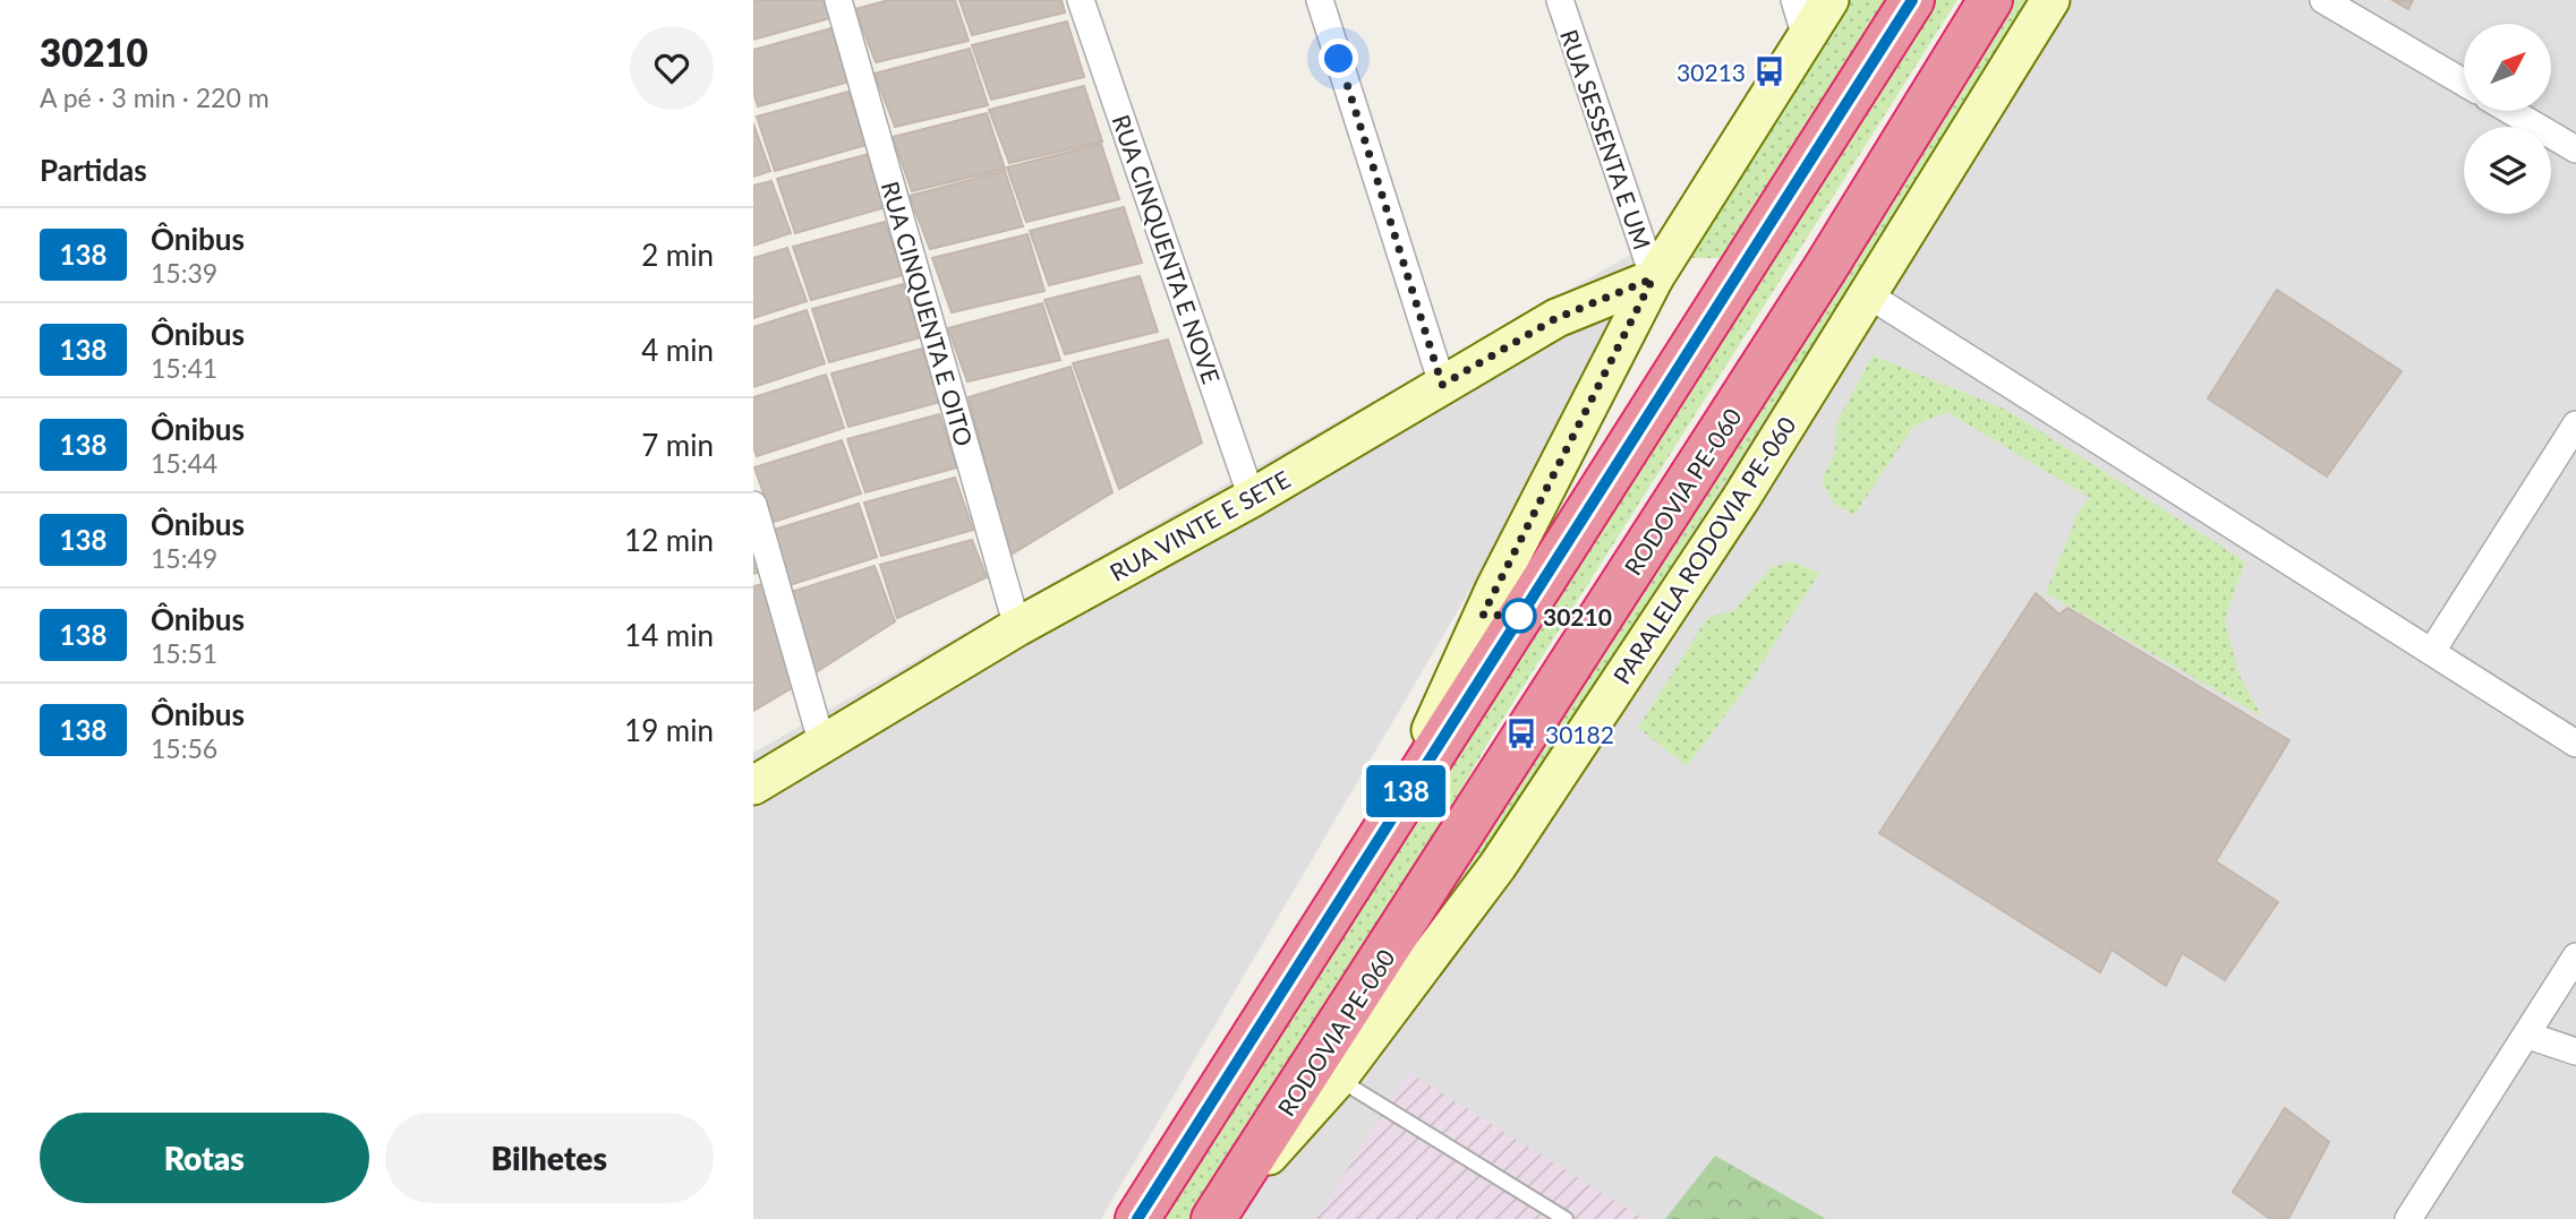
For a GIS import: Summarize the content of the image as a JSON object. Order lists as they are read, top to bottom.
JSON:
{
  "streets": {
    "highway": ["RODOVIA PE-060"],
    "main road": ["RUA VINTE E SETE", "PARALELA RODOVIA PE-060"],
    "street": ["RUA SESSENTA E UM", "RUA CINQUENTA E NOVE", "RUA CINQUENTA E OITO"]
  },
  "crossings": [
    ["RUA SESSENTA E UM", "RUA VINTE E SETE"],
    ["RUA CINQUENTA E NOVE", "RUA VINTE E SETE"],
    ["RUA CINQUENTA E OITO", "RUA VINTE E SETE"],
    ["RODOVIA PE-060", "PARALELA RODOVIA PE-060"]
  ],
  "places": {
    "bus stop": ["30213", "30182"],
    "other": ["30210"]
  },
  "lines": ["bus line 138"],
  "north": "top right",
  "page": {
    "heading": [
      ["30210", "A pé · 3 min · 220 m"],
      "Partidas"
    ],
    "on_map": "138",
    "list": [
      {
        "mark": "138",
        "name": "Ônibus",
        "note": "15:39",
        "value": "2 min"
      },
      {
        "mark": "138",
        "name": "Ônibus",
        "note": "15:41",
        "value": "4 min"
      },
      {
        "mark": "138",
        "name": "Ônibus",
        "note": "15:44",
        "value": "7 min"
      },
      {
        "mark": "138",
        "name": "Ônibus",
        "note": "15:49",
        "value": "12 min"
      },
      {
        "mark": "138",
        "name": "Ônibus",
        "note": "15:51",
        "value": "14 min"
      },
      {
        "mark": "138",
        "name": "Ônibus",
        "note": "15:56",
        "value": "19 min"
      }
    ],
    "buttons": ["Rotas", "Bilhetes"]
  }
}
